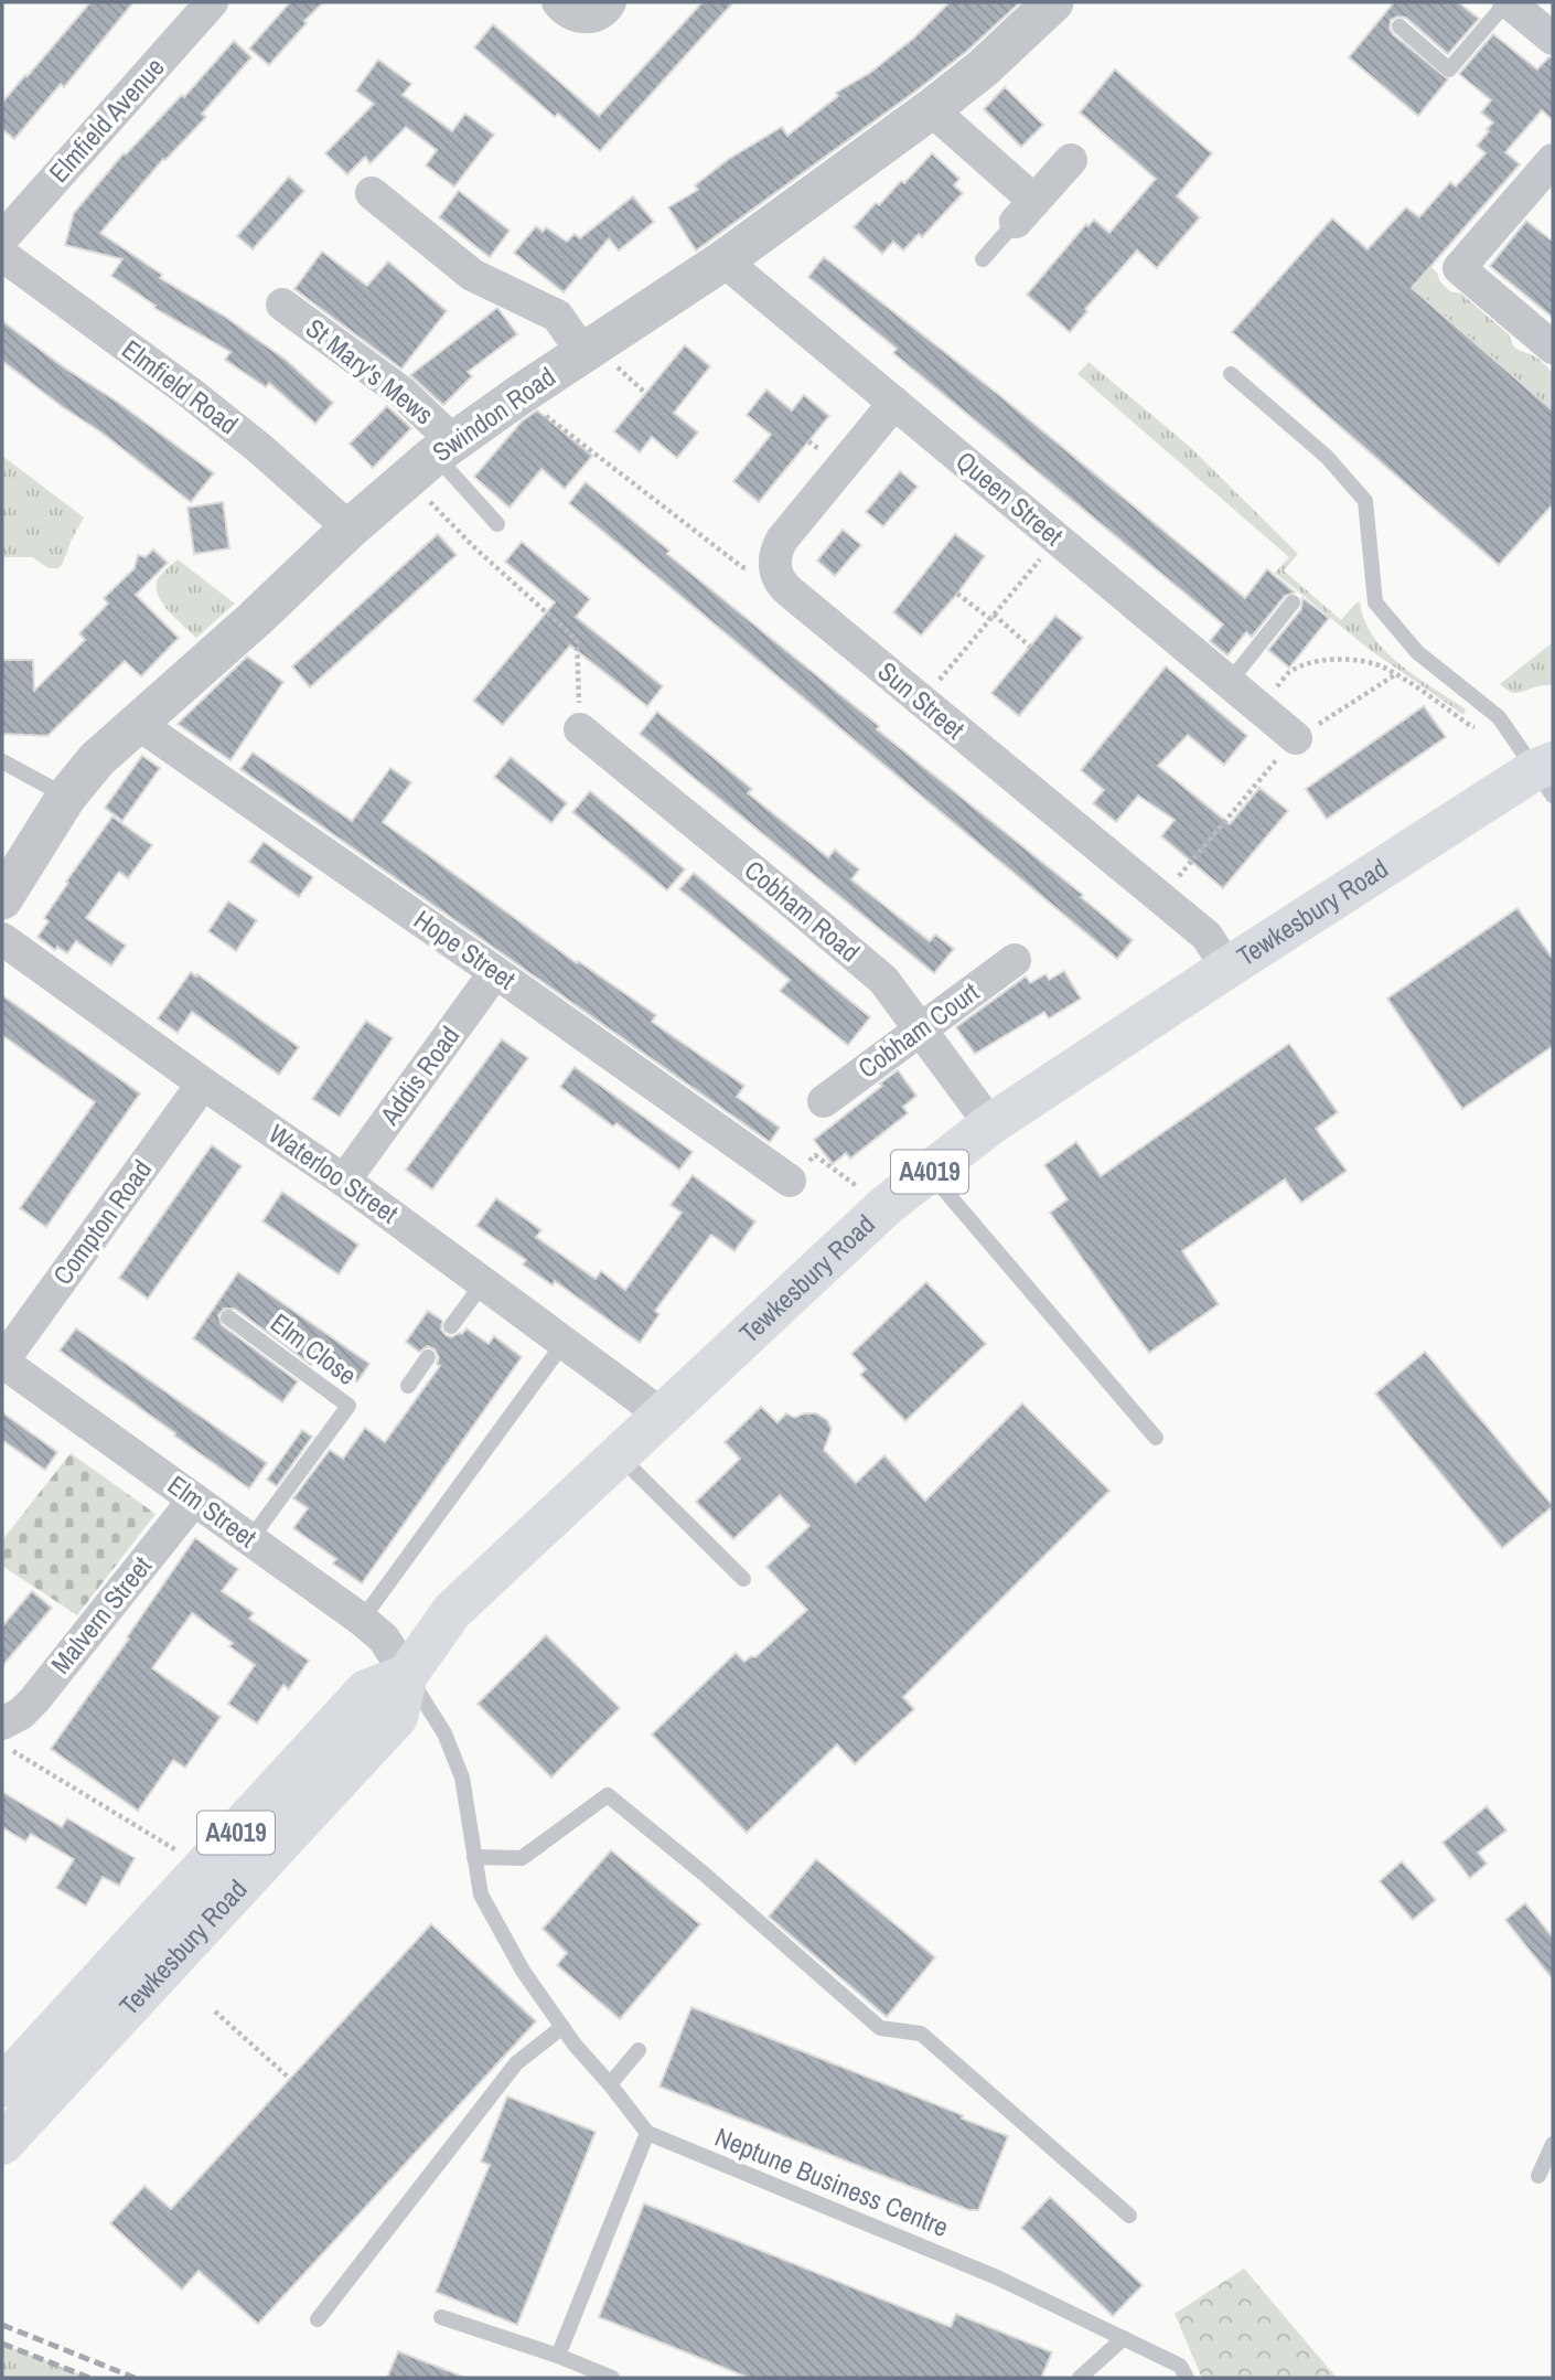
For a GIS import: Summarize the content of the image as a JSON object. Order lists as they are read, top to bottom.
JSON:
{
  "streets": {
    "highway": ["Tewkesbury Road", "A4019"],
    "street": [
      "Elmfield Avenue",
      "St Mary's Mews",
      "Elmfield Road",
      "Swindon Road",
      "Queen Street",
      "Sun Street",
      "Cobham Road",
      "Hope Street",
      "Cobham Court",
      "Addis Road",
      "Waterloo Street",
      "Compton Road",
      "Elm Street",
      "Malvern Street"
    ],
    "lane": ["Elm Close", "Neptune Business Centre"]
  },
  "crossings": [
    ["St Mary's Mews", "Swindon Road"],
    ["Elmfield Road", "Swindon Road"],
    ["Swindon Road", "Queen Street"],
    ["Swindon Road", "Hope Street"],
    ["Sun Street", "Tewkesbury Road"],
    ["Cobham Road", "Tewkesbury Road"],
    ["Cobham Road", "Cobham Court"],
    ["Tewkesbury Road", "Waterloo Street"],
    ["Tewkesbury Road", "Elm Street"],
    ["Tewkesbury Road", "Neptune Business Centre"],
    ["Hope Street", "Addis Road"],
    ["Addis Road", "Waterloo Street"],
    ["Waterloo Street", "Compton Road"],
    ["Compton Road", "Elm Street"],
    ["Elm Close", "Elm Street"],
    ["Elm Street", "Malvern Street"],
    ["Elm Street", "Neptune Business Centre"]
  ]
}
